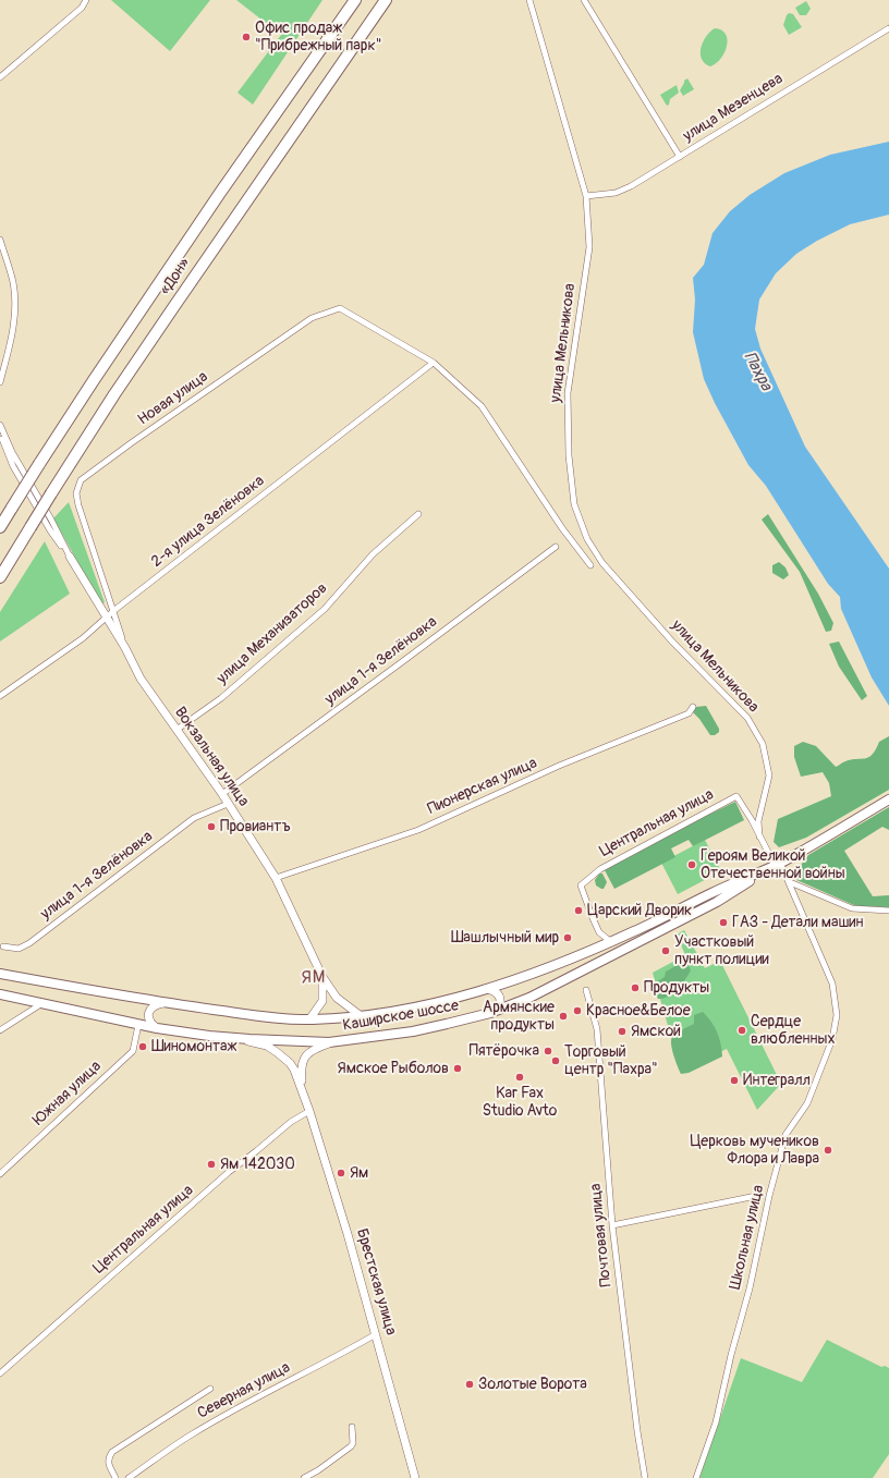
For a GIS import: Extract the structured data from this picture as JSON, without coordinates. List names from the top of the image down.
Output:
{
  "streets": {
    "highway": ["«Дон»"],
    "main road": ["Вокзальная улица", "Каширское шоссе", "Брестская улица"],
    "street": [
      "улица Мезенцева",
      "улица Мельникова",
      "Новая улица",
      "2-я улица Зелёновка",
      "улица Механизаторов",
      "улица 1-я Зелёновка",
      "Пионерская улица",
      "Центральная улица",
      "Южная улица",
      "Почтовая улица",
      "Школьная улица",
      "Северная улица"
    ]
  },
  "crossings": [
    ["улица Мезенцева", "улица Мельникова"],
    ["улица Мельникова", "Центральная улица"],
    ["Новая улица", "2-я улица Зелёновка"],
    ["Новая улица", "Вокзальная улица"],
    ["2-я улица Зелёновка", "Вокзальная улица"],
    ["улица Механизаторов", "Вокзальная улица"],
    ["улица 1-я Зелёновка", "Вокзальная улица"],
    ["Вокзальная улица", "Пионерская улица"],
    ["Вокзальная улица", "Каширское шоссе"],
    ["Центральная улица", "Каширское шоссе"],
    ["Центральная улица", "Школьная улица"],
    ["Центральная улица", "Брестская улица"],
    ["Каширское шоссе", "Южная улица"],
    ["Каширское шоссе", "Школьная улица"],
    ["Каширское шоссе", "Брестская улица"],
    ["Брестская улица", "Северная улица"]
  ],
  "districts": ["ЯМ"],
  "water": ["Пахра"],
  "places": [
    "Офис продаж \"Прибрежный парк\"",
    "Провиантъ",
    "Героям Великой Отечественной войны",
    "Царский Дворик",
    "ГАЗ - Детали машин",
    "Шашлычный мир",
    "Участковый пункт полиции",
    "Продукты",
    "Красное&Белое",
    "Армянские продукты",
    "Сердце влюбленных",
    "Ямской",
    "Шиномонтаж",
    "Пятёрочка",
    "Торговый центр \"Пахра\"",
    "Ямское Рыболов",
    "Kar Fax Studio Avto",
    "Интегралл",
    "Церковь мучеников Флора и Лавра",
    "Ям 142030",
    "Ям",
    "Золотые Ворота"
  ]
}
